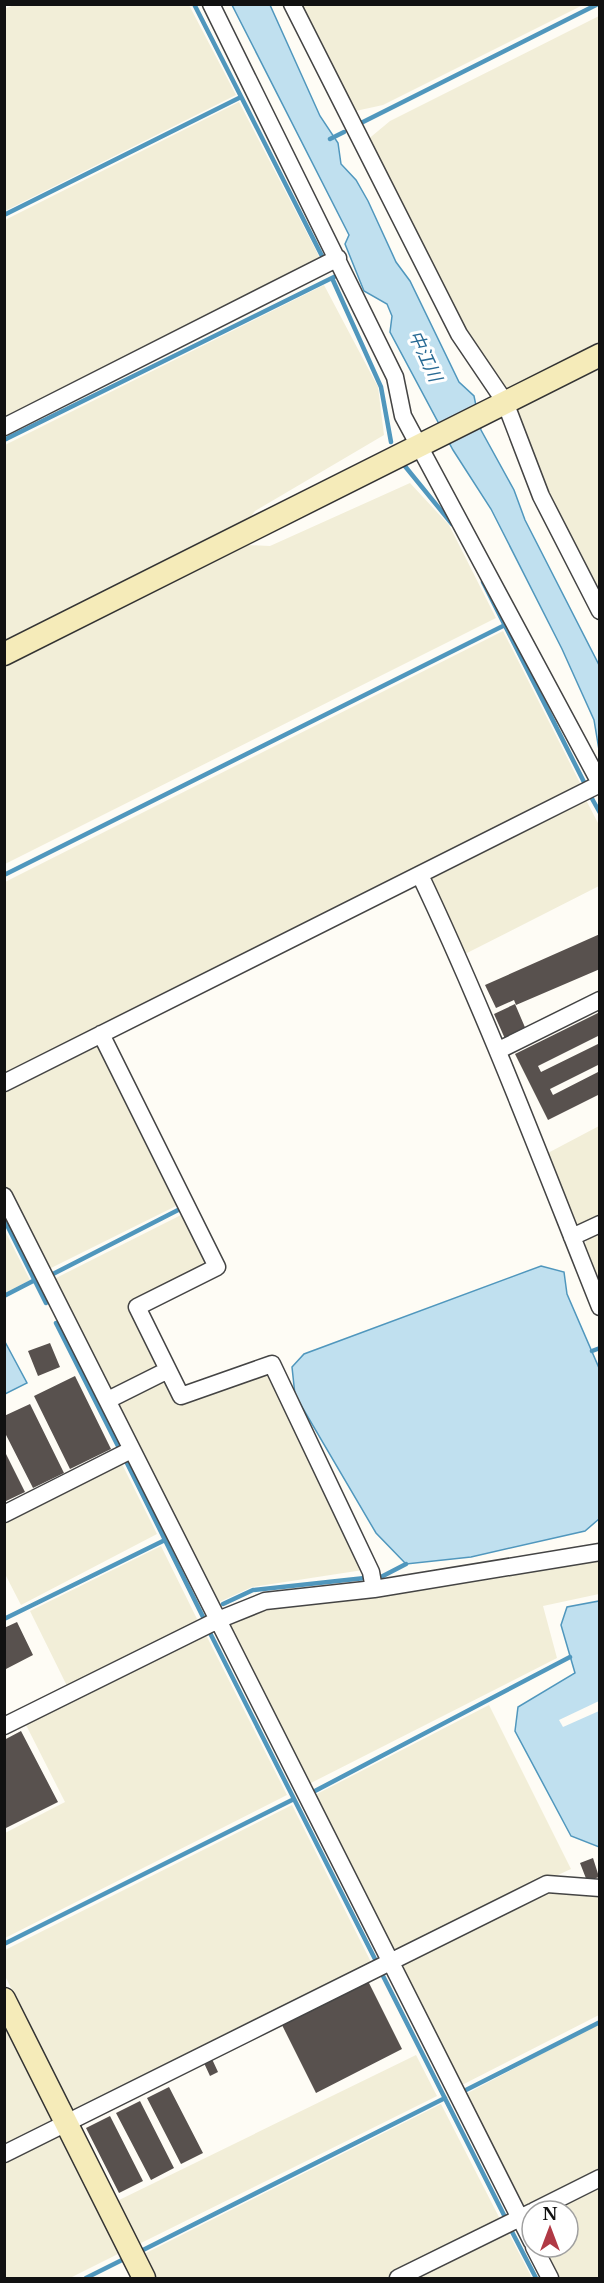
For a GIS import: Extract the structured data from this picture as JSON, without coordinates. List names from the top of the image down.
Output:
{
  "water": ["中江川"],
  "north": "top"
}
